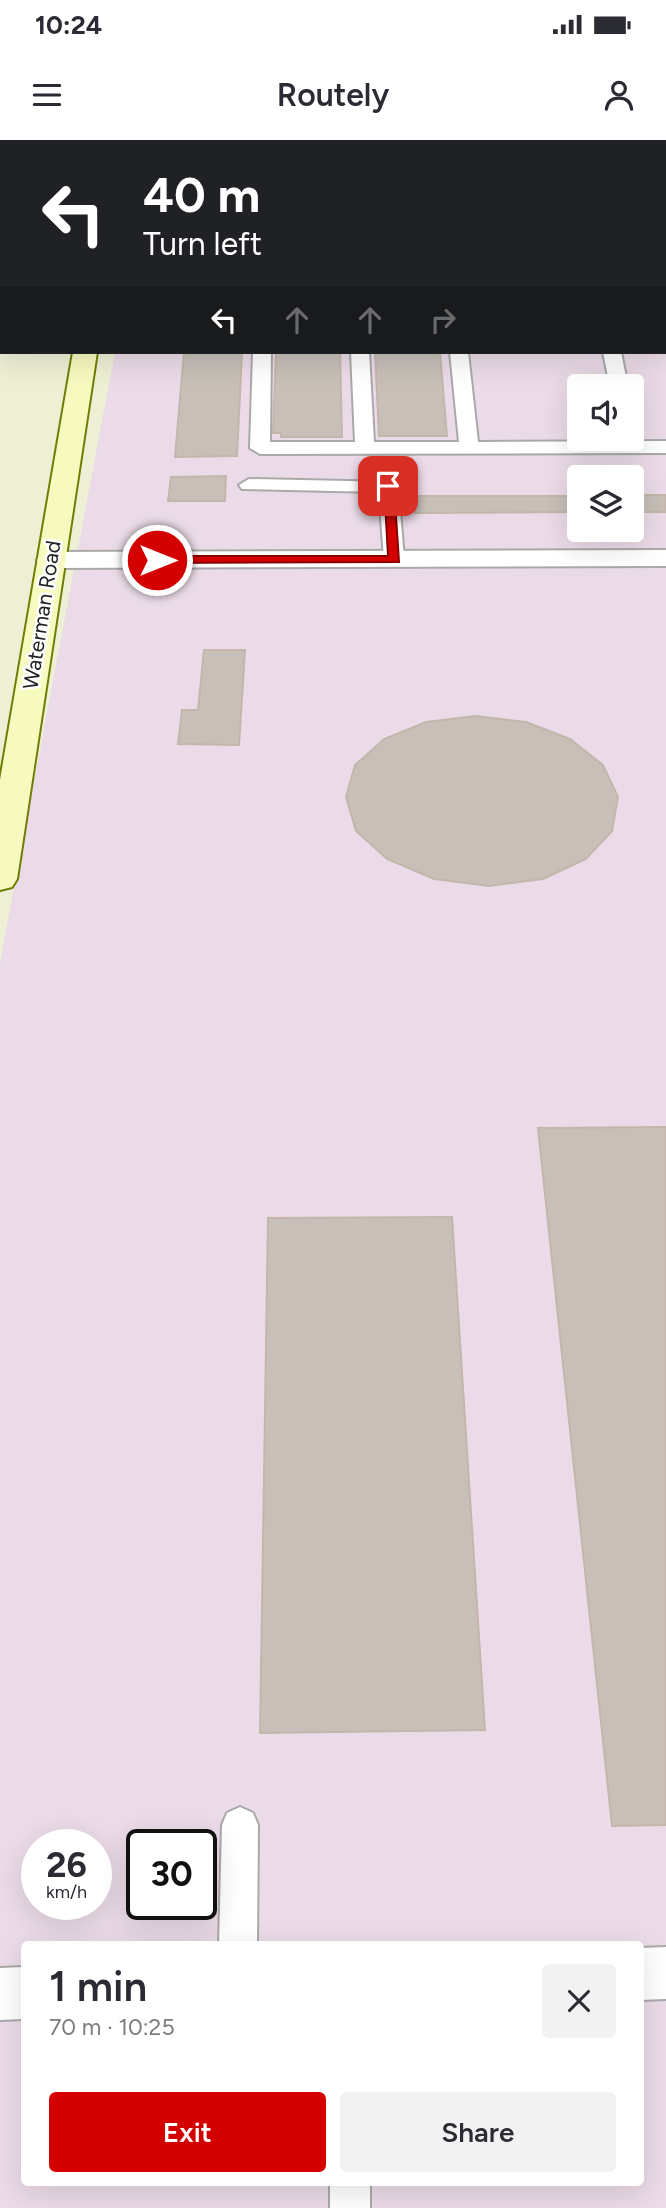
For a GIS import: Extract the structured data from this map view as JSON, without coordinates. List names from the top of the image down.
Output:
{
  "streets": {
    "main road": ["Waterman Road"]
  },
  "page": {
    "status": "10:24",
    "header": "Routely",
    "turn": ["40 m", "Turn left"],
    "speed": "26 km/h",
    "limit": "30",
    "heading": ["1 min", "70 m · 10:25"],
    "buttons": ["Exit", "Share"]
  }
}
